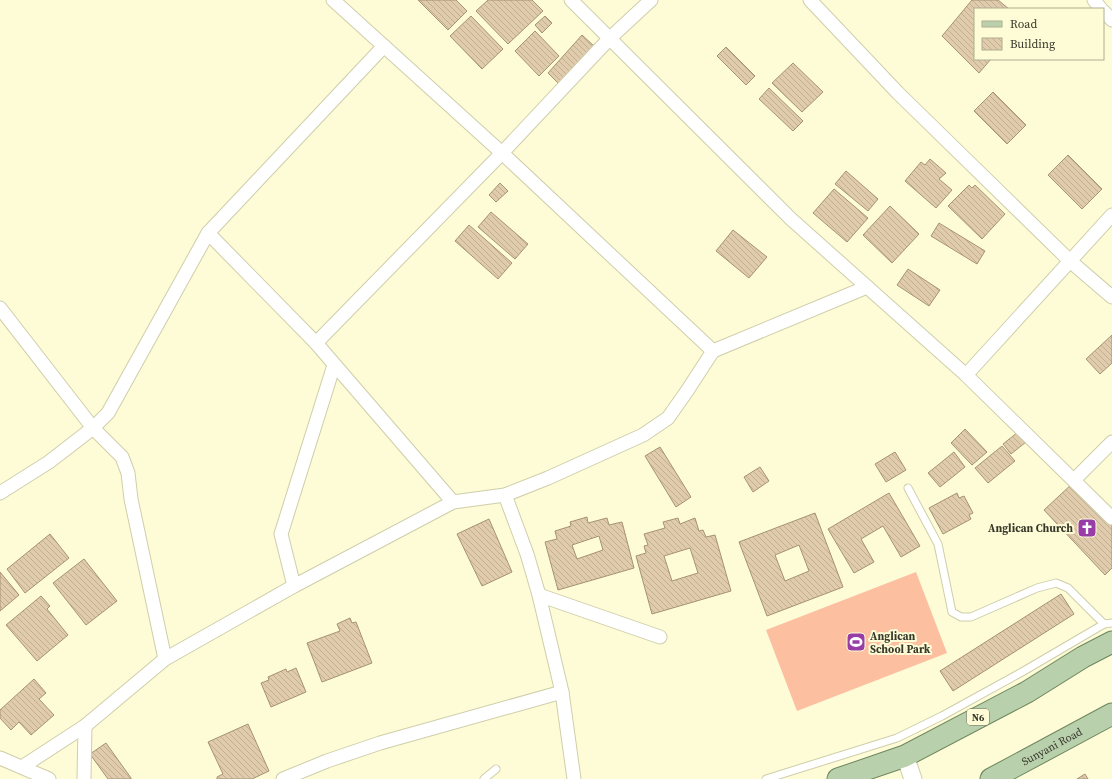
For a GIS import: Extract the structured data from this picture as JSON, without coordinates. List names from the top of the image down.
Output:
{
  "streets": {
    "main road": ["N6", "Sunyani Road"]
  },
  "places": {
    "church": ["Anglican Church"],
    "sports": ["Anglican School Park"]
  },
  "legend": ["Road", "Building"]
}
